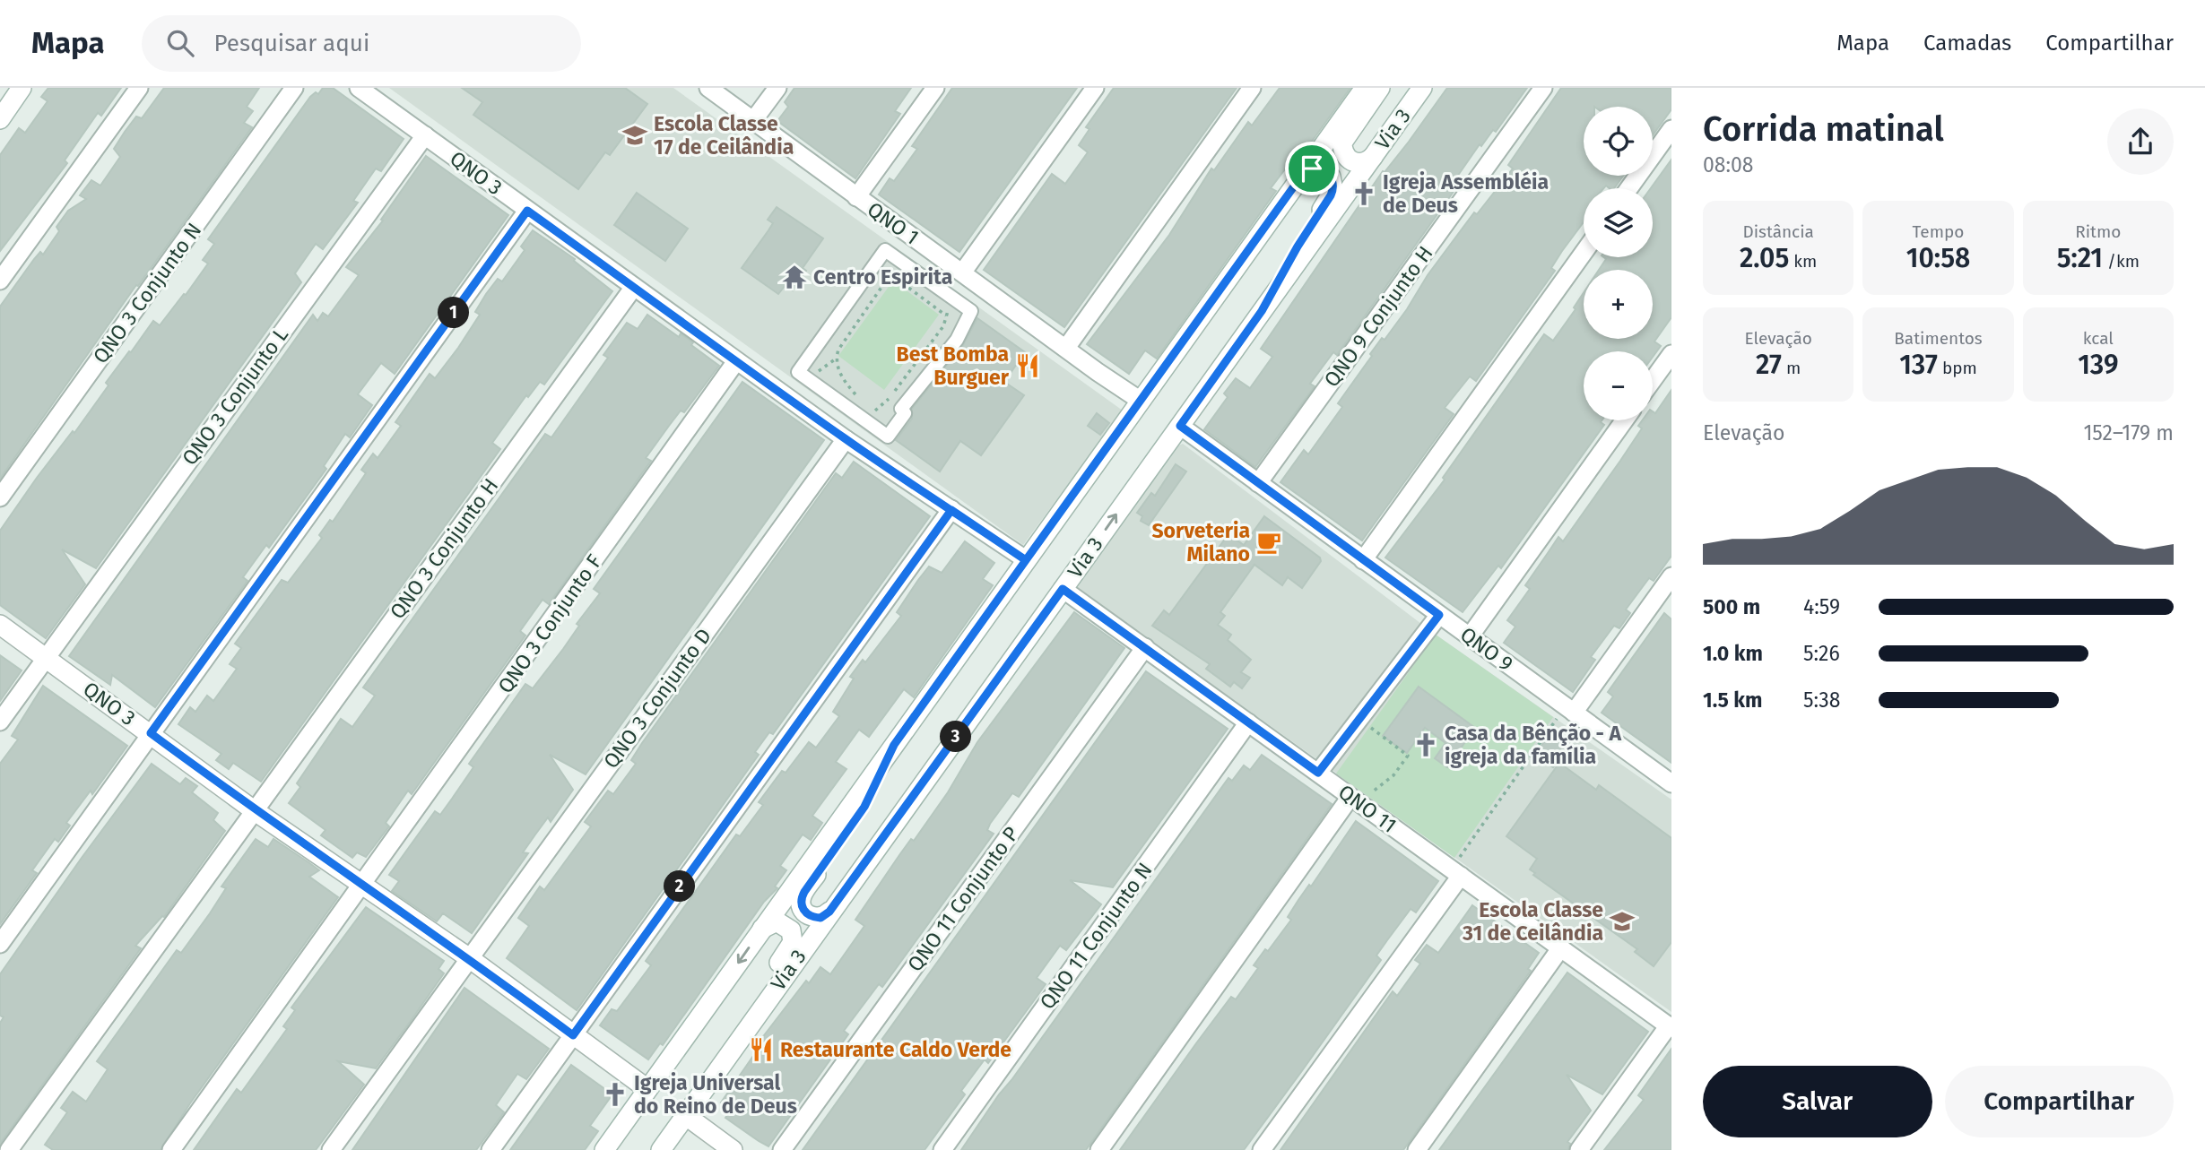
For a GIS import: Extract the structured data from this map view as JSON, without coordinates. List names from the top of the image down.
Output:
{
  "streets": {
    "main road": ["Via 3", "QNO 3"],
    "street": [
      "QNO 1",
      "QNO 3 Conjunto N",
      "QNO 9 Conjunto H",
      "QNO 3 Conjunto L",
      "QNO 3 Conjunto H",
      "QNO 3 Conjunto F",
      "QNO 9",
      "QNO 3 Conjunto D",
      "QNO 11",
      "QNO 11 Conjunto P",
      "QNO 11 Conjunto N"
    ]
  },
  "crossings": [
    ["Via 3", "QNO 9"],
    ["Via 3", "QNO 11"],
    ["QNO 3", "QNO 3 Conjunto L"],
    ["QNO 3", "QNO 3 Conjunto H"],
    ["QNO 3", "QNO 3 Conjunto F"],
    ["QNO 3", "QNO 3 Conjunto D"],
    ["QNO 9 Conjunto H", "QNO 9"],
    ["QNO 11", "QNO 11 Conjunto P"],
    ["QNO 11", "QNO 11 Conjunto N"]
  ],
  "places": {
    "school or university": ["Escola Classe 17 de Ceilândia", "Escola Classe 31 de Ceilândia"],
    "church": ["Igreja Assembléia de Deus", "Casa da Bênção - A igreja da família", "Igreja Universal do Reino de Deus"],
    "temple": ["Centro Espirita"],
    "restaurant": ["Best Bomba Burguer", "Restaurante Caldo Verde"],
    "cafe": ["Sorveteria Milano"]
  },
  "page": {
    "header": "Mapa",
    "search": "Pesquisar aqui",
    "nav": ["Mapa", "Camadas", "Compartilhar"],
    "heading": ["Corrida matinal", "08:08"],
    "map_buttons": ["+", "−"],
    "stats": [
      ["Distância", "2.05 km"],
      ["Tempo", "10:58"],
      ["Ritmo", "5:21 /km"],
      ["Elevação", "27 m"],
      ["Batimentos", "137 bpm"],
      ["kcal", "139"]
    ],
    "pins": ["1", "3", "2"],
    "chart": ["Elevação", "152–179 m"],
    "list": [
      {
        "name": "500 m",
        "note": "4:59"
      },
      {
        "name": "1.0 km",
        "note": "5:26"
      },
      {
        "name": "1.5 km",
        "note": "5:38"
      }
    ],
    "buttons": ["Salvar", "Compartilhar"]
  }
}
